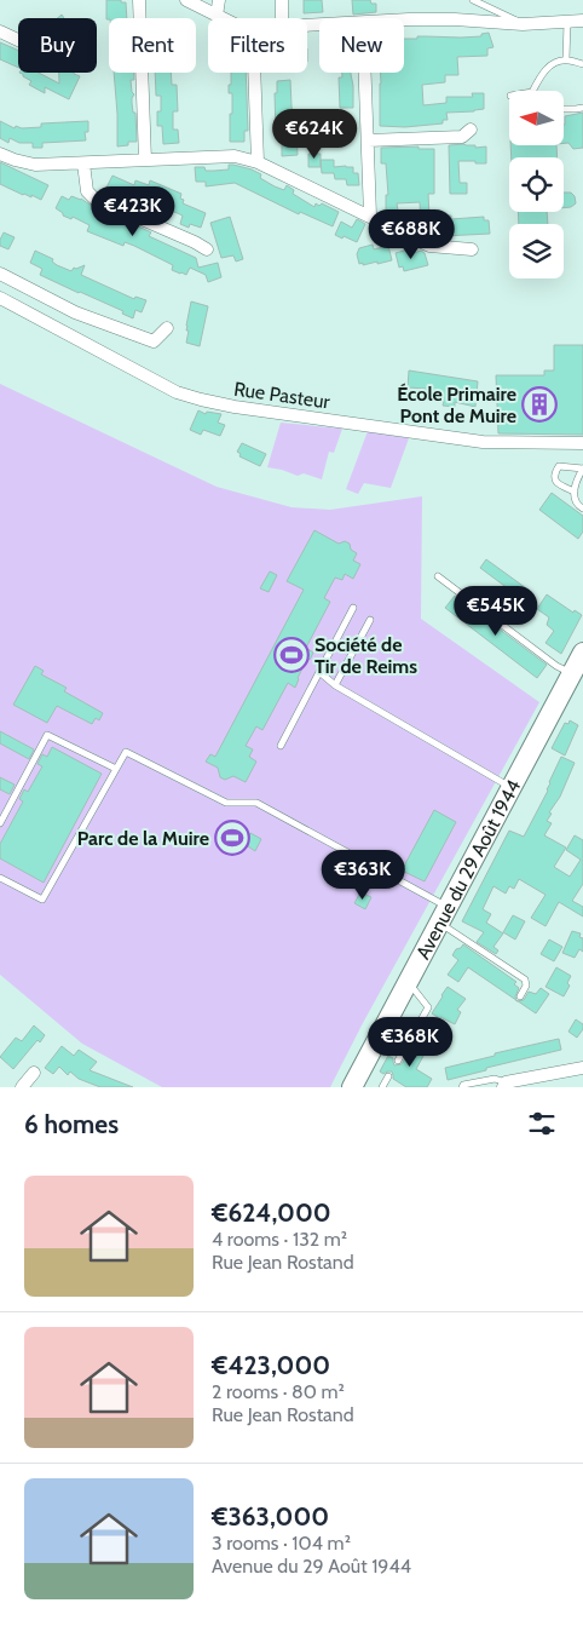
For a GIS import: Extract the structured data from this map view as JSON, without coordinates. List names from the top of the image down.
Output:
{
  "streets": {
    "main road": ["Avenue du 29 Août 1944"],
    "street": ["Rue Pasteur"]
  },
  "places": {
    "building": ["École Primaire Pont de Muire"],
    "sports": ["Société de Tir de Reims", "Parc de la Muire"]
  },
  "north": "left",
  "page": {
    "chip": [
      "Buy",
      "Rent",
      "Filters",
      "New"
    ],
    "price": [
      "€624K",
      "€423K",
      "€688K",
      "€545K",
      "€363K",
      "€368K"
    ],
    "heading": "6 homes",
    "list": [
      {
        "name": "€624,000",
        "note": "4 rooms · 132 m² · Rue Jean Rostand"
      },
      {
        "name": "€423,000",
        "note": "2 rooms · 80 m² · Rue Jean Rostand"
      },
      {
        "name": "€363,000",
        "note": "3 rooms · 104 m² · Avenue du 29 Août 1944"
      }
    ]
  }
}
